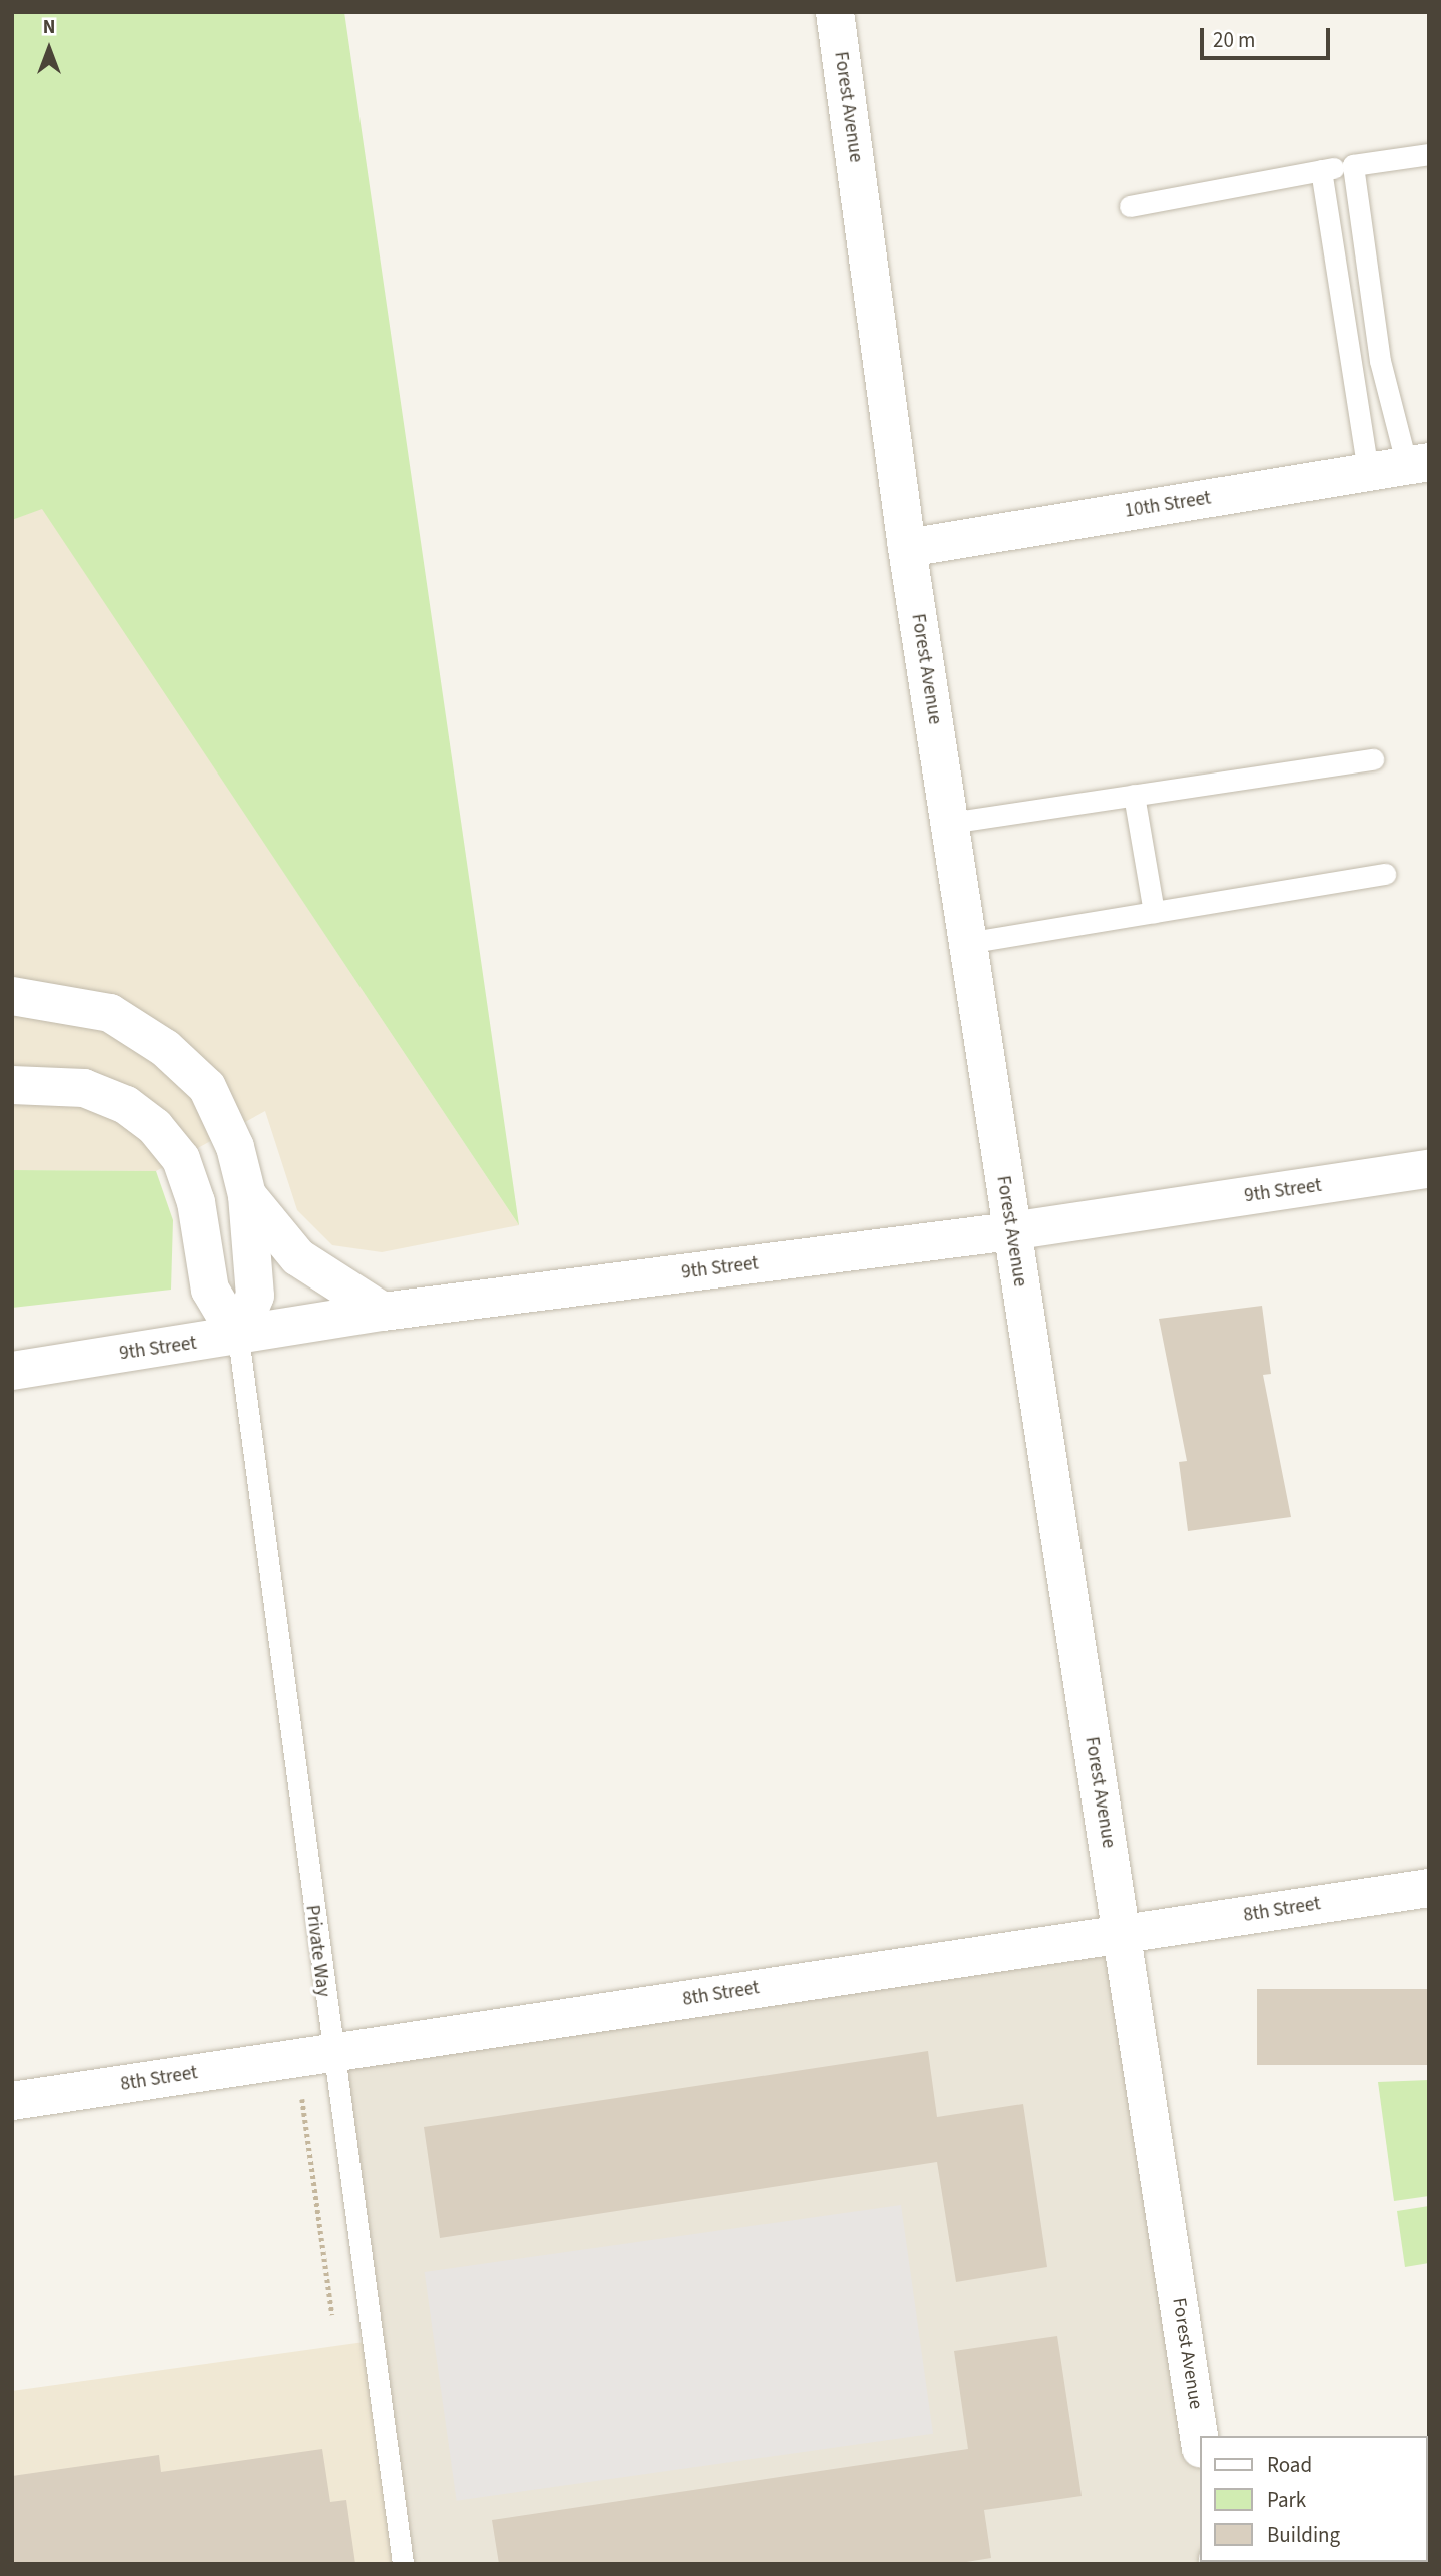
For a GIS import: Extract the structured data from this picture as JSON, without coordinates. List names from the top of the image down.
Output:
{
  "streets": {
    "street": [
      "Forest Avenue",
      "10th Street",
      "9th Street",
      "8th Street"
    ],
    "lane": ["Private Way"]
  },
  "crossings": [
    ["Forest Avenue", "10th Street"],
    ["Forest Avenue", "9th Street"],
    ["Forest Avenue", "8th Street"],
    ["9th Street", "Private Way"],
    ["8th Street", "Private Way"]
  ],
  "legend": ["Road", "Park", "Building"],
  "scale_bar": "20 m",
  "north": "top"
}
